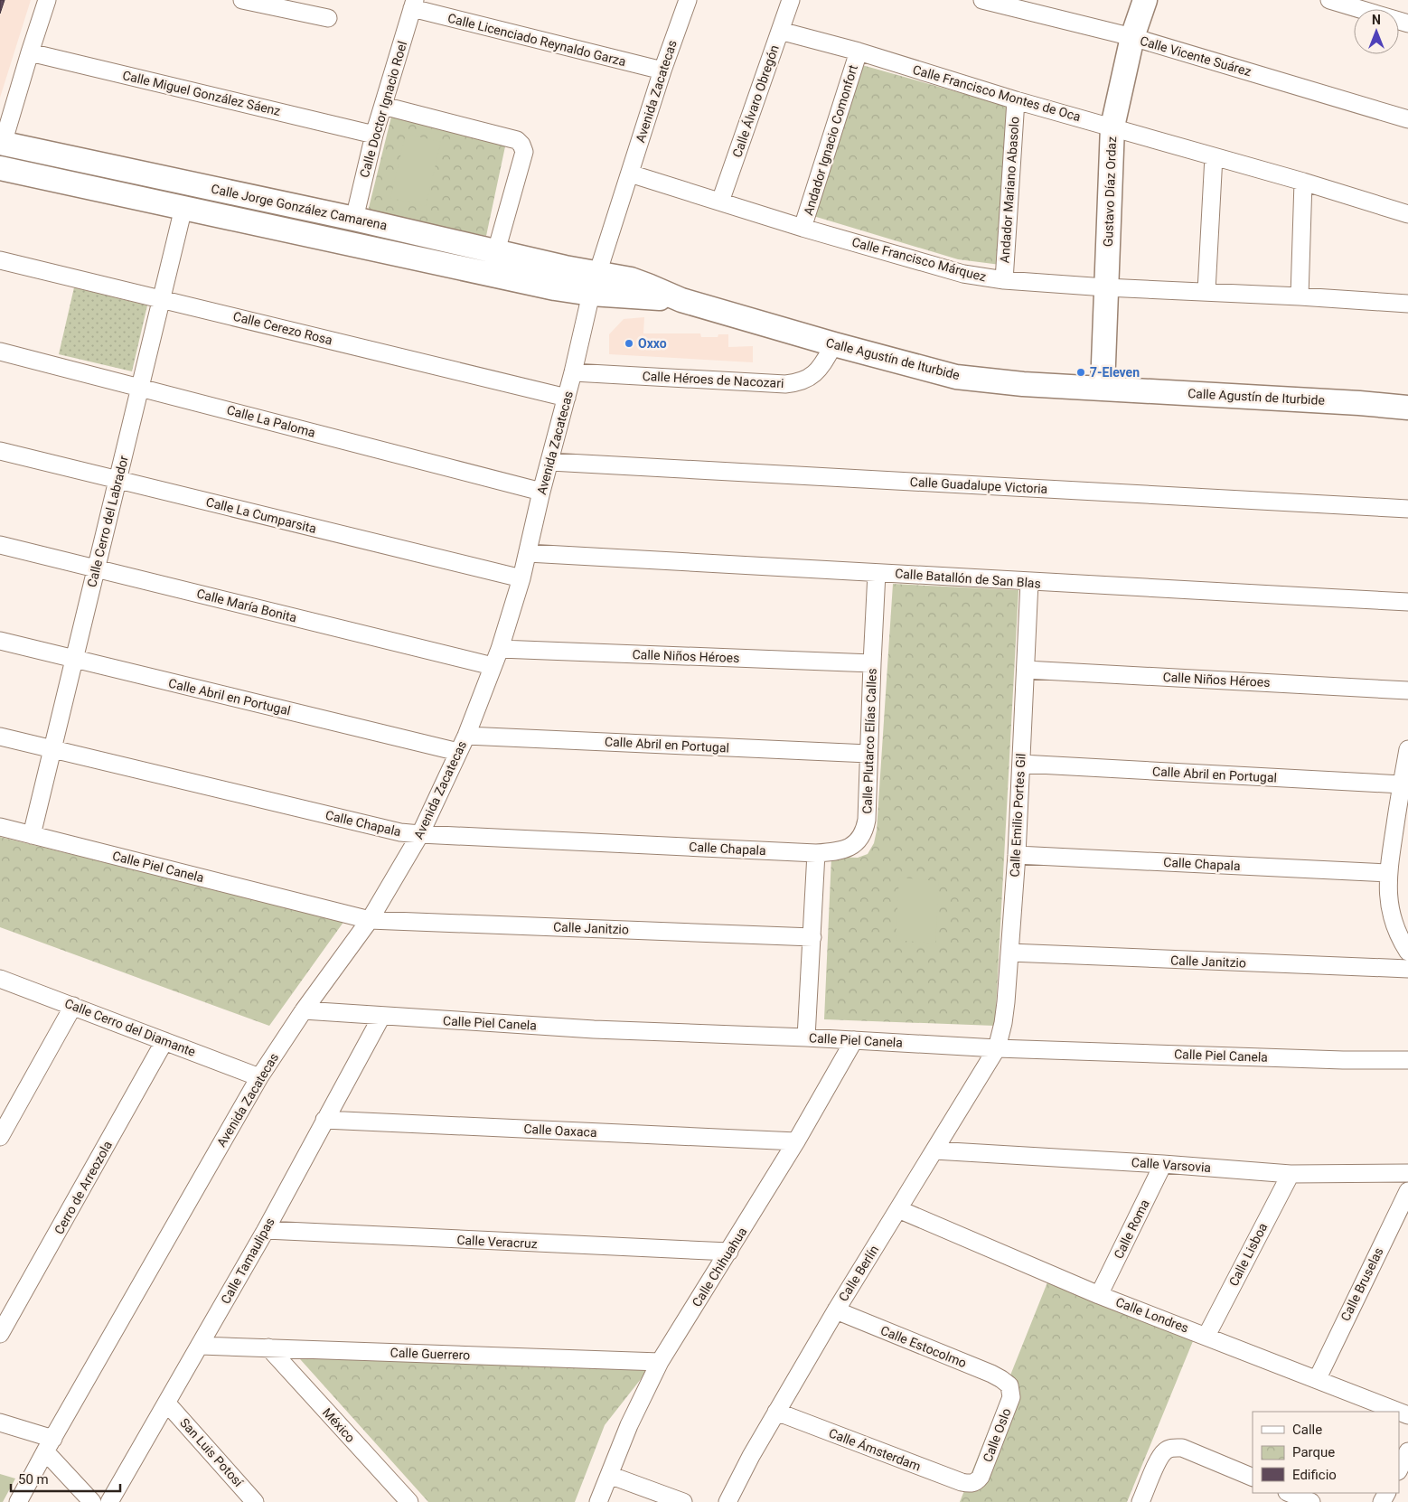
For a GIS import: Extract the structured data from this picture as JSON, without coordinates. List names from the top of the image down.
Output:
{
  "streets": {
    "street": [
      "Calle Licenciado Reynaldo Garza",
      "Calle Vicente Suárez",
      "Avenida Zacatecas",
      "Calle Miguel González Sáenz",
      "Calle Francisco Montes de Oca",
      "Calle Álvaro Obregón",
      "Calle Doctor Ignacio Roel",
      "Andador Ignacio Comonfort",
      "Andador Mariano Abasolo",
      "Gustavo Díaz Ordaz",
      "Calle Jorge González Camarena",
      "Calle Francisco Márquez",
      "Calle Cerezo Rosa",
      "Calle Agustín de Iturbide",
      "Calle Héroes de Nacozari",
      "Calle La Paloma",
      "Calle Guadalupe Victoria",
      "Calle La Cumparsita",
      "Calle Cerro del Labrador",
      "Calle Batallón de San Blas",
      "Calle María Bonita",
      "Calle Niños Héroes",
      "Calle Abril en Portugal",
      "Calle Plutarco Elías Calles",
      "Calle Emilio Portes Gil",
      "Calle Chapala",
      "Calle Piel Canela",
      "Calle Janitzio",
      "Calle Cerro del Diamante",
      "Calle Oaxaca",
      "Calle Varsovia",
      "Cerro de Arreozola",
      "Calle Roma",
      "Calle Veracruz",
      "Calle Lisboa",
      "Calle Tamaulipas",
      "Calle Chihuahua",
      "Calle Berlín",
      "Calle Bruselas",
      "Calle Londres",
      "Calle Estocolmo",
      "Calle Guerrero",
      "México",
      "Calle Oslo",
      "Calle Ámsterdam",
      "San Luis Potosí"
    ]
  },
  "crossings": [
    ["Calle Licenciado Reynaldo Garza", "Avenida Zacatecas"],
    ["Calle Licenciado Reynaldo Garza", "Calle Doctor Ignacio Roel"],
    ["Calle Vicente Suárez", "Gustavo Díaz Ordaz"],
    ["Avenida Zacatecas", "Calle Jorge González Camarena"],
    ["Avenida Zacatecas", "Calle Francisco Márquez"],
    ["Avenida Zacatecas", "Calle Cerezo Rosa"],
    ["Avenida Zacatecas", "Calle Agustín de Iturbide"],
    ["Avenida Zacatecas", "Calle Héroes de Nacozari"],
    ["Avenida Zacatecas", "Calle La Paloma"],
    ["Avenida Zacatecas", "Calle Guadalupe Victoria"],
    ["Avenida Zacatecas", "Calle La Cumparsita"],
    ["Avenida Zacatecas", "Calle Batallón de San Blas"],
    ["Avenida Zacatecas", "Calle María Bonita"],
    ["Avenida Zacatecas", "Calle Niños Héroes"],
    ["Avenida Zacatecas", "Calle Abril en Portugal"],
    ["Avenida Zacatecas", "Calle Chapala"],
    ["Avenida Zacatecas", "Calle Piel Canela"],
    ["Avenida Zacatecas", "Calle Janitzio"],
    ["Avenida Zacatecas", "Calle Cerro del Diamante"],
    ["Calle Miguel González Sáenz", "Calle Doctor Ignacio Roel"],
    ["Calle Francisco Montes de Oca", "Calle Álvaro Obregón"],
    ["Calle Francisco Montes de Oca", "Andador Ignacio Comonfort"],
    ["Calle Francisco Montes de Oca", "Andador Mariano Abasolo"],
    ["Calle Francisco Montes de Oca", "Gustavo Díaz Ordaz"],
    ["Calle Álvaro Obregón", "Calle Francisco Márquez"],
    ["Calle Doctor Ignacio Roel", "Calle Jorge González Camarena"],
    ["Andador Ignacio Comonfort", "Calle Francisco Márquez"],
    ["Andador Mariano Abasolo", "Calle Francisco Márquez"],
    ["Gustavo Díaz Ordaz", "Calle Francisco Márquez"],
    ["Gustavo Díaz Ordaz", "Calle Agustín de Iturbide"],
    ["Calle Jorge González Camarena", "Calle Agustín de Iturbide"],
    ["Calle Jorge González Camarena", "Calle Cerro del Labrador"],
    ["Calle Cerezo Rosa", "Calle Cerro del Labrador"],
    ["Calle Agustín de Iturbide", "Calle Héroes de Nacozari"],
    ["Calle La Paloma", "Calle Cerro del Labrador"],
    ["Calle La Cumparsita", "Calle Cerro del Labrador"],
    ["Calle Cerro del Labrador", "Calle María Bonita"],
    ["Calle Cerro del Labrador", "Calle Abril en Portugal"],
    ["Calle Cerro del Labrador", "Calle Chapala"],
    ["Calle Cerro del Labrador", "Calle Piel Canela"],
    ["Calle Batallón de San Blas", "Calle Plutarco Elías Calles"],
    ["Calle Batallón de San Blas", "Calle Emilio Portes Gil"],
    ["Calle Niños Héroes", "Calle Plutarco Elías Calles"],
    ["Calle Niños Héroes", "Calle Emilio Portes Gil"],
    ["Calle Abril en Portugal", "Calle Plutarco Elías Calles"],
    ["Calle Abril en Portugal", "Calle Emilio Portes Gil"],
    ["Calle Plutarco Elías Calles", "Calle Chapala"],
    ["Calle Emilio Portes Gil", "Calle Chapala"],
    ["Calle Emilio Portes Gil", "Calle Piel Canela"],
    ["Calle Emilio Portes Gil", "Calle Janitzio"],
    ["Calle Emilio Portes Gil", "Calle Berlín"],
    ["Calle Piel Canela", "Calle Janitzio"],
    ["Calle Piel Canela", "Calle Tamaulipas"],
    ["Calle Piel Canela", "Calle Chihuahua"],
    ["Calle Piel Canela", "Calle Berlín"],
    ["Calle Cerro del Diamante", "Cerro de Arreozola"],
    ["Calle Oaxaca", "Calle Tamaulipas"],
    ["Calle Oaxaca", "Calle Chihuahua"],
    ["Calle Varsovia", "Calle Roma"],
    ["Calle Varsovia", "Calle Lisboa"],
    ["Calle Varsovia", "Calle Berlín"],
    ["Calle Roma", "Calle Londres"],
    ["Calle Veracruz", "Calle Tamaulipas"],
    ["Calle Veracruz", "Calle Chihuahua"],
    ["Calle Lisboa", "Calle Londres"],
    ["Calle Tamaulipas", "Calle Guerrero"],
    ["Calle Tamaulipas", "San Luis Potosí"],
    ["Calle Chihuahua", "Calle Guerrero"],
    ["Calle Berlín", "Calle Londres"],
    ["Calle Berlín", "Calle Estocolmo"],
    ["Calle Berlín", "Calle Ámsterdam"],
    ["Calle Bruselas", "Calle Londres"],
    ["Calle Estocolmo", "Calle Oslo"],
    ["Calle Guerrero", "México"],
    ["Calle Oslo", "Calle Ámsterdam"]
  ],
  "places": ["Oxxo", "7-Eleven"],
  "legend": ["Calle", "Parque", "Edificio"],
  "scale_bar": "50 m",
  "north": "top"
}
